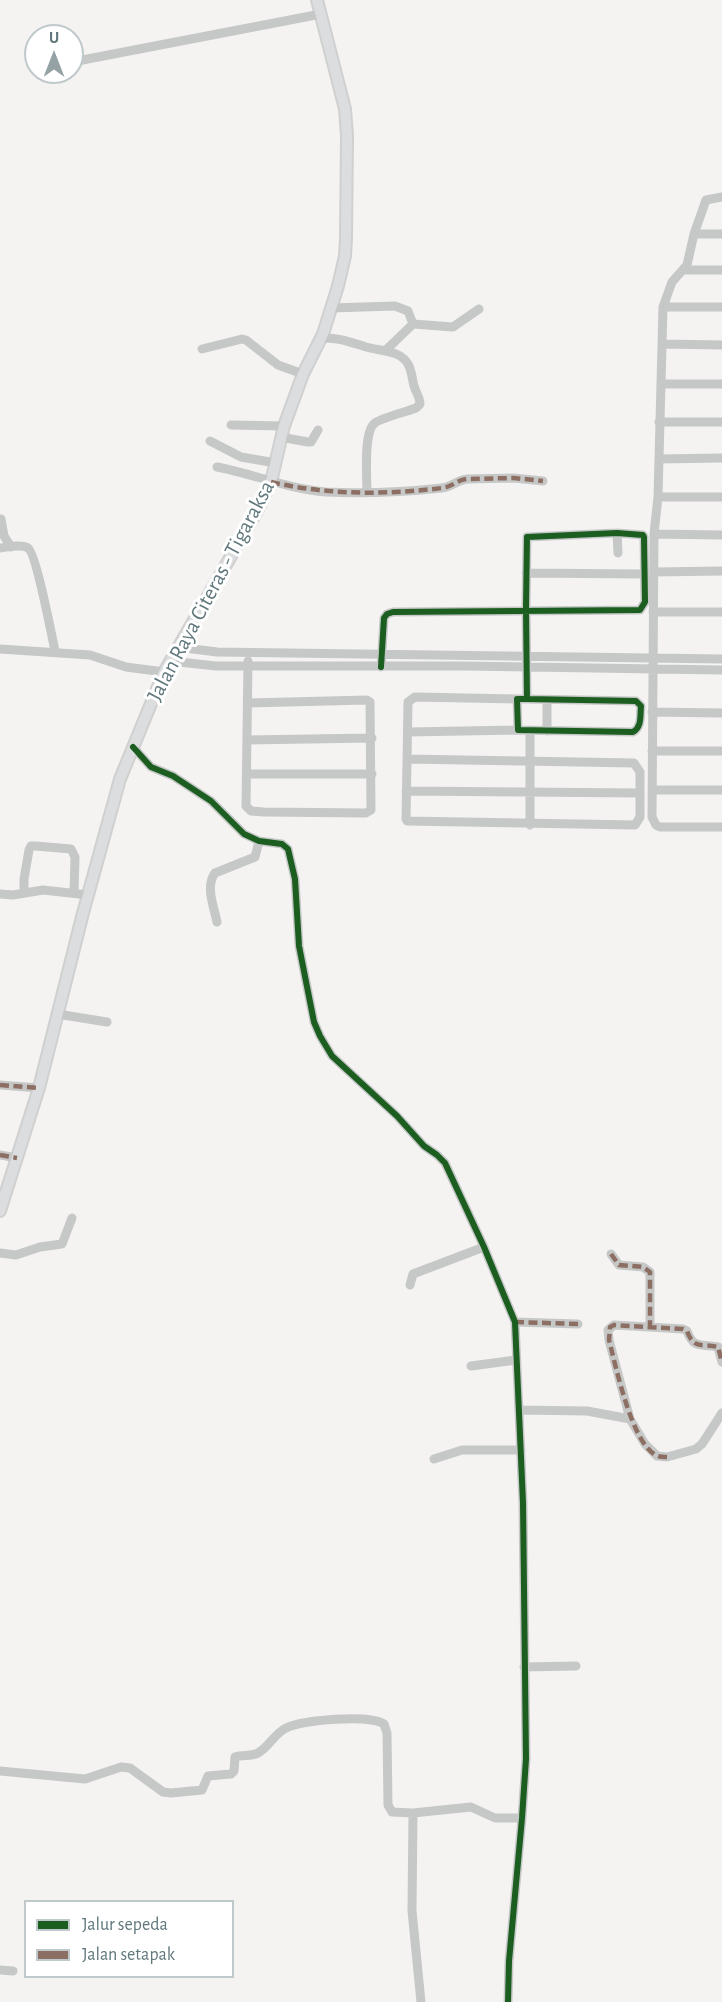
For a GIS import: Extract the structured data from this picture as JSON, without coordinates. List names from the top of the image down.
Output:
{
  "streets": {
    "main road": ["Jalan Raya Citeras - Tigaraksa"]
  },
  "legend": ["Jalur sepeda", "Jalan setapak"],
  "north": "top"
}
